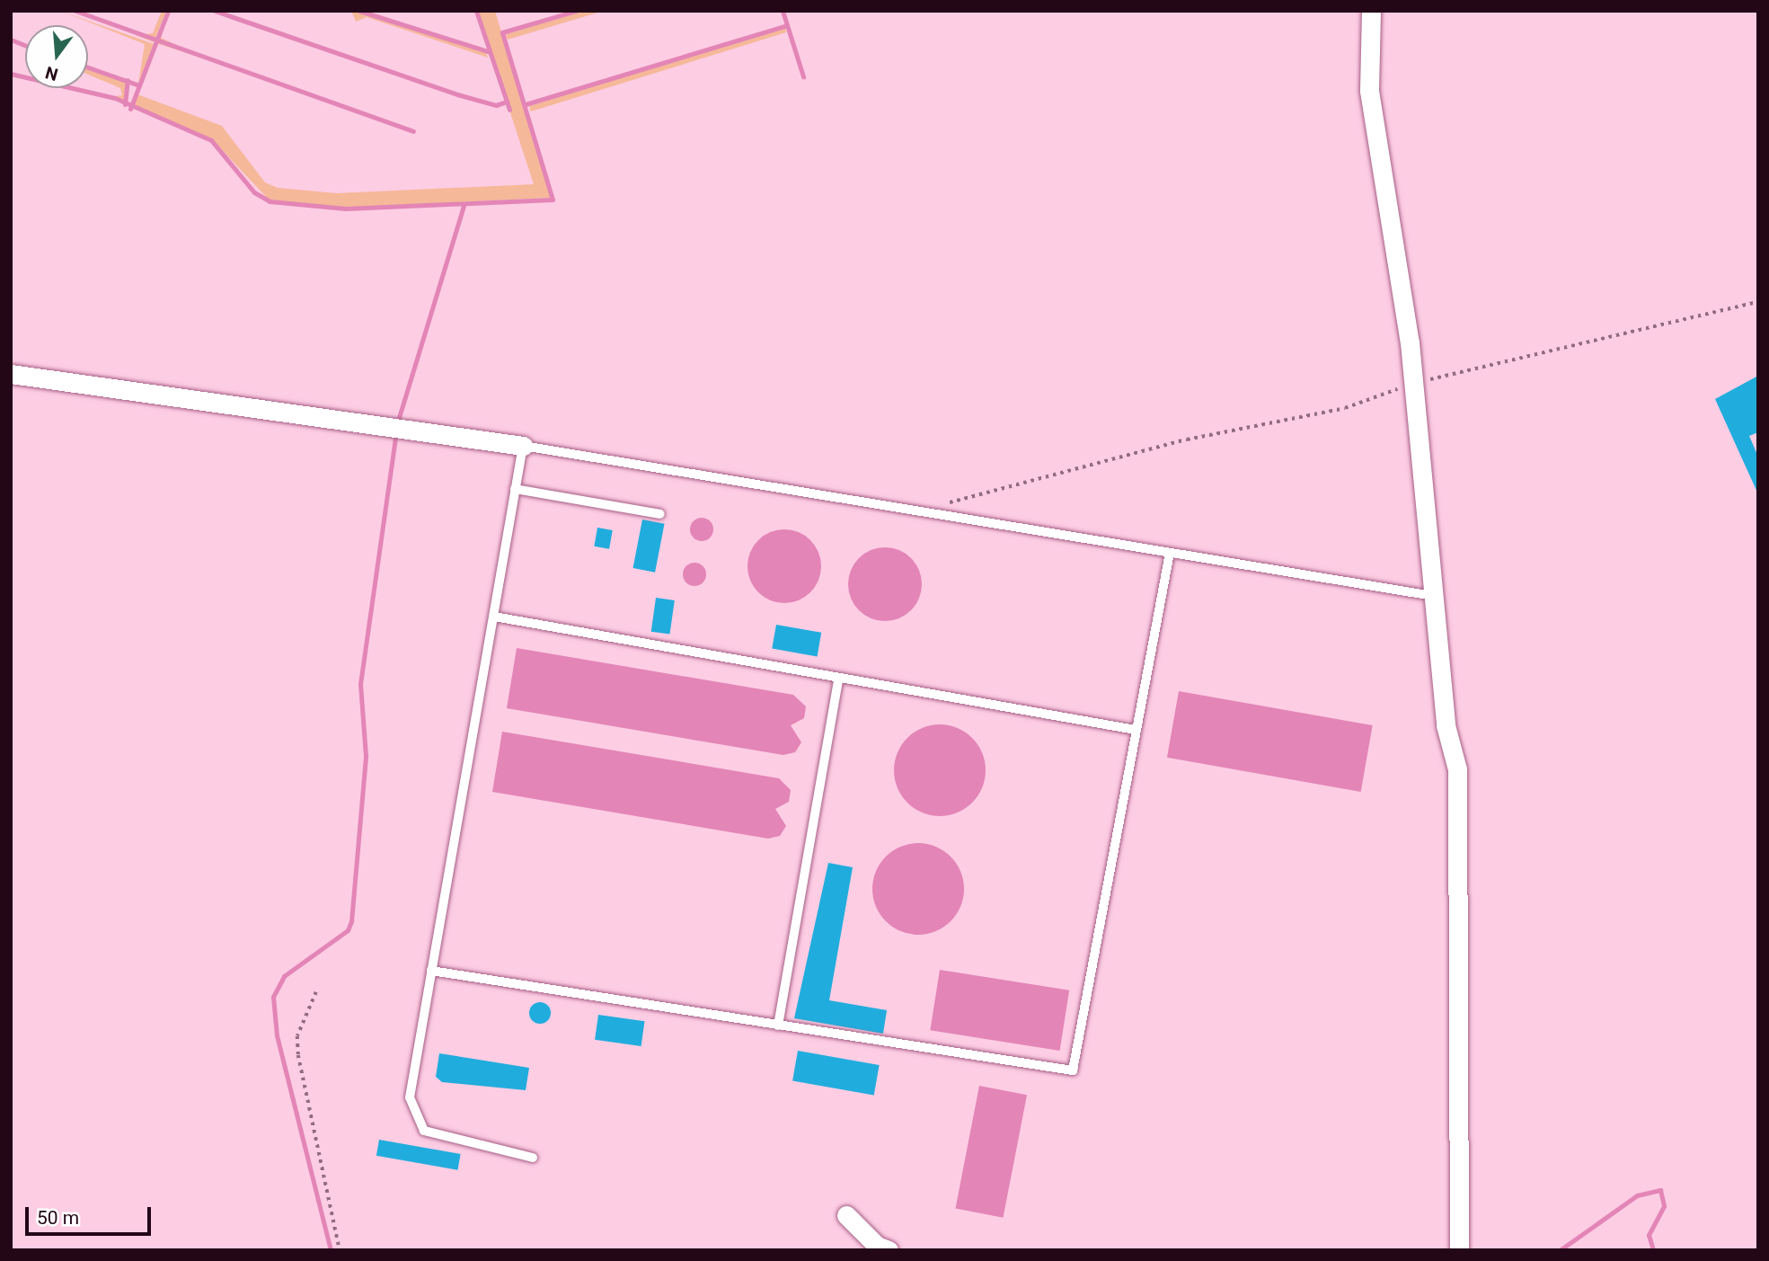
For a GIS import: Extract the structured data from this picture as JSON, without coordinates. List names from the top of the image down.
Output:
{
  "scale_bar": "50 m",
  "north": "bottom"
}
